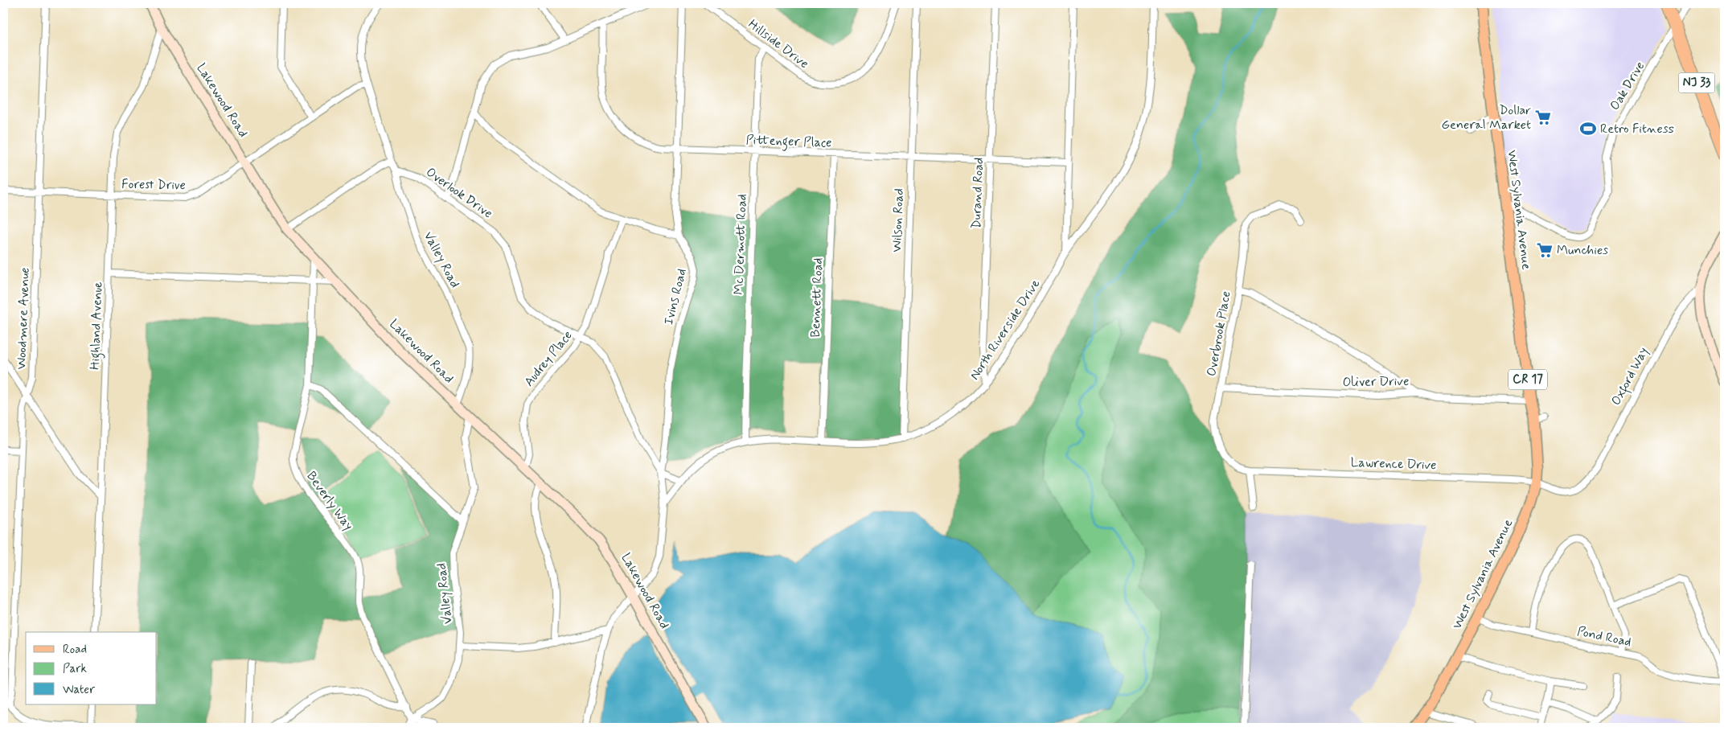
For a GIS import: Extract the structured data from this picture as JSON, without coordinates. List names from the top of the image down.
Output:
{
  "streets": {
    "highway": ["NJ 33"],
    "main road": ["West Sylvania Avenue", "CR 17"],
    "street": [
      "Hillside Drive",
      "Oak Drive",
      "Lakewood Road",
      "Pittenger Place",
      "Forest Drive",
      "Overlook Drive",
      "Durand Road",
      "Wilson Road",
      "Mc Dermott Road",
      "Valley Road",
      "Ivins Road",
      "Bennett Road",
      "Woodmere Avenue",
      "Highland Avenue",
      "North Riverside Drive",
      "Overbrook Place",
      "Audrey Place",
      "Oxford Way",
      "Oliver Drive",
      "Lawrence Drive",
      "Beverly Way",
      "Pond Road"
    ]
  },
  "crossings": [
    ["Hillside Drive", "Mc Dermott Road"],
    ["NJ 33", "Oak Drive"],
    ["Oak Drive", "West Sylvania Avenue"],
    ["Lakewood Road", "Forest Drive"],
    ["Lakewood Road", "Valley Road"],
    ["Lakewood Road", "Ivins Road"],
    ["Lakewood Road", "Highland Avenue"],
    ["Lakewood Road", "Audrey Place"],
    ["Lakewood Road", "Beverly Way"],
    ["Pittenger Place", "Durand Road"],
    ["Pittenger Place", "Wilson Road"],
    ["Pittenger Place", "Mc Dermott Road"],
    ["Pittenger Place", "Ivins Road"],
    ["Pittenger Place", "Bennett Road"],
    ["Forest Drive", "Woodmere Avenue"],
    ["Forest Drive", "Highland Avenue"],
    ["Overlook Drive", "Valley Road"],
    ["Overlook Drive", "Ivins Road"],
    ["Overlook Drive", "Audrey Place"],
    ["Durand Road", "North Riverside Drive"],
    ["West Sylvania Avenue", "Oxford Way"],
    ["West Sylvania Avenue", "Oliver Drive"],
    ["West Sylvania Avenue", "Lawrence Drive"],
    ["West Sylvania Avenue", "Pond Road"],
    ["Wilson Road", "North Riverside Drive"],
    ["Mc Dermott Road", "North Riverside Drive"],
    ["Valley Road", "Beverly Way"],
    ["Ivins Road", "North Riverside Drive"],
    ["Bennett Road", "North Riverside Drive"],
    ["Overbrook Place", "Oliver Drive"],
    ["Overbrook Place", "Lawrence Drive"],
    ["Oxford Way", "Lawrence Drive"]
  ],
  "places": {
    "supermarket": ["Dollar General Market", "Munchies"],
    "sports": ["Retro Fitness"]
  },
  "legend": ["Road", "Park", "Water"]
}
